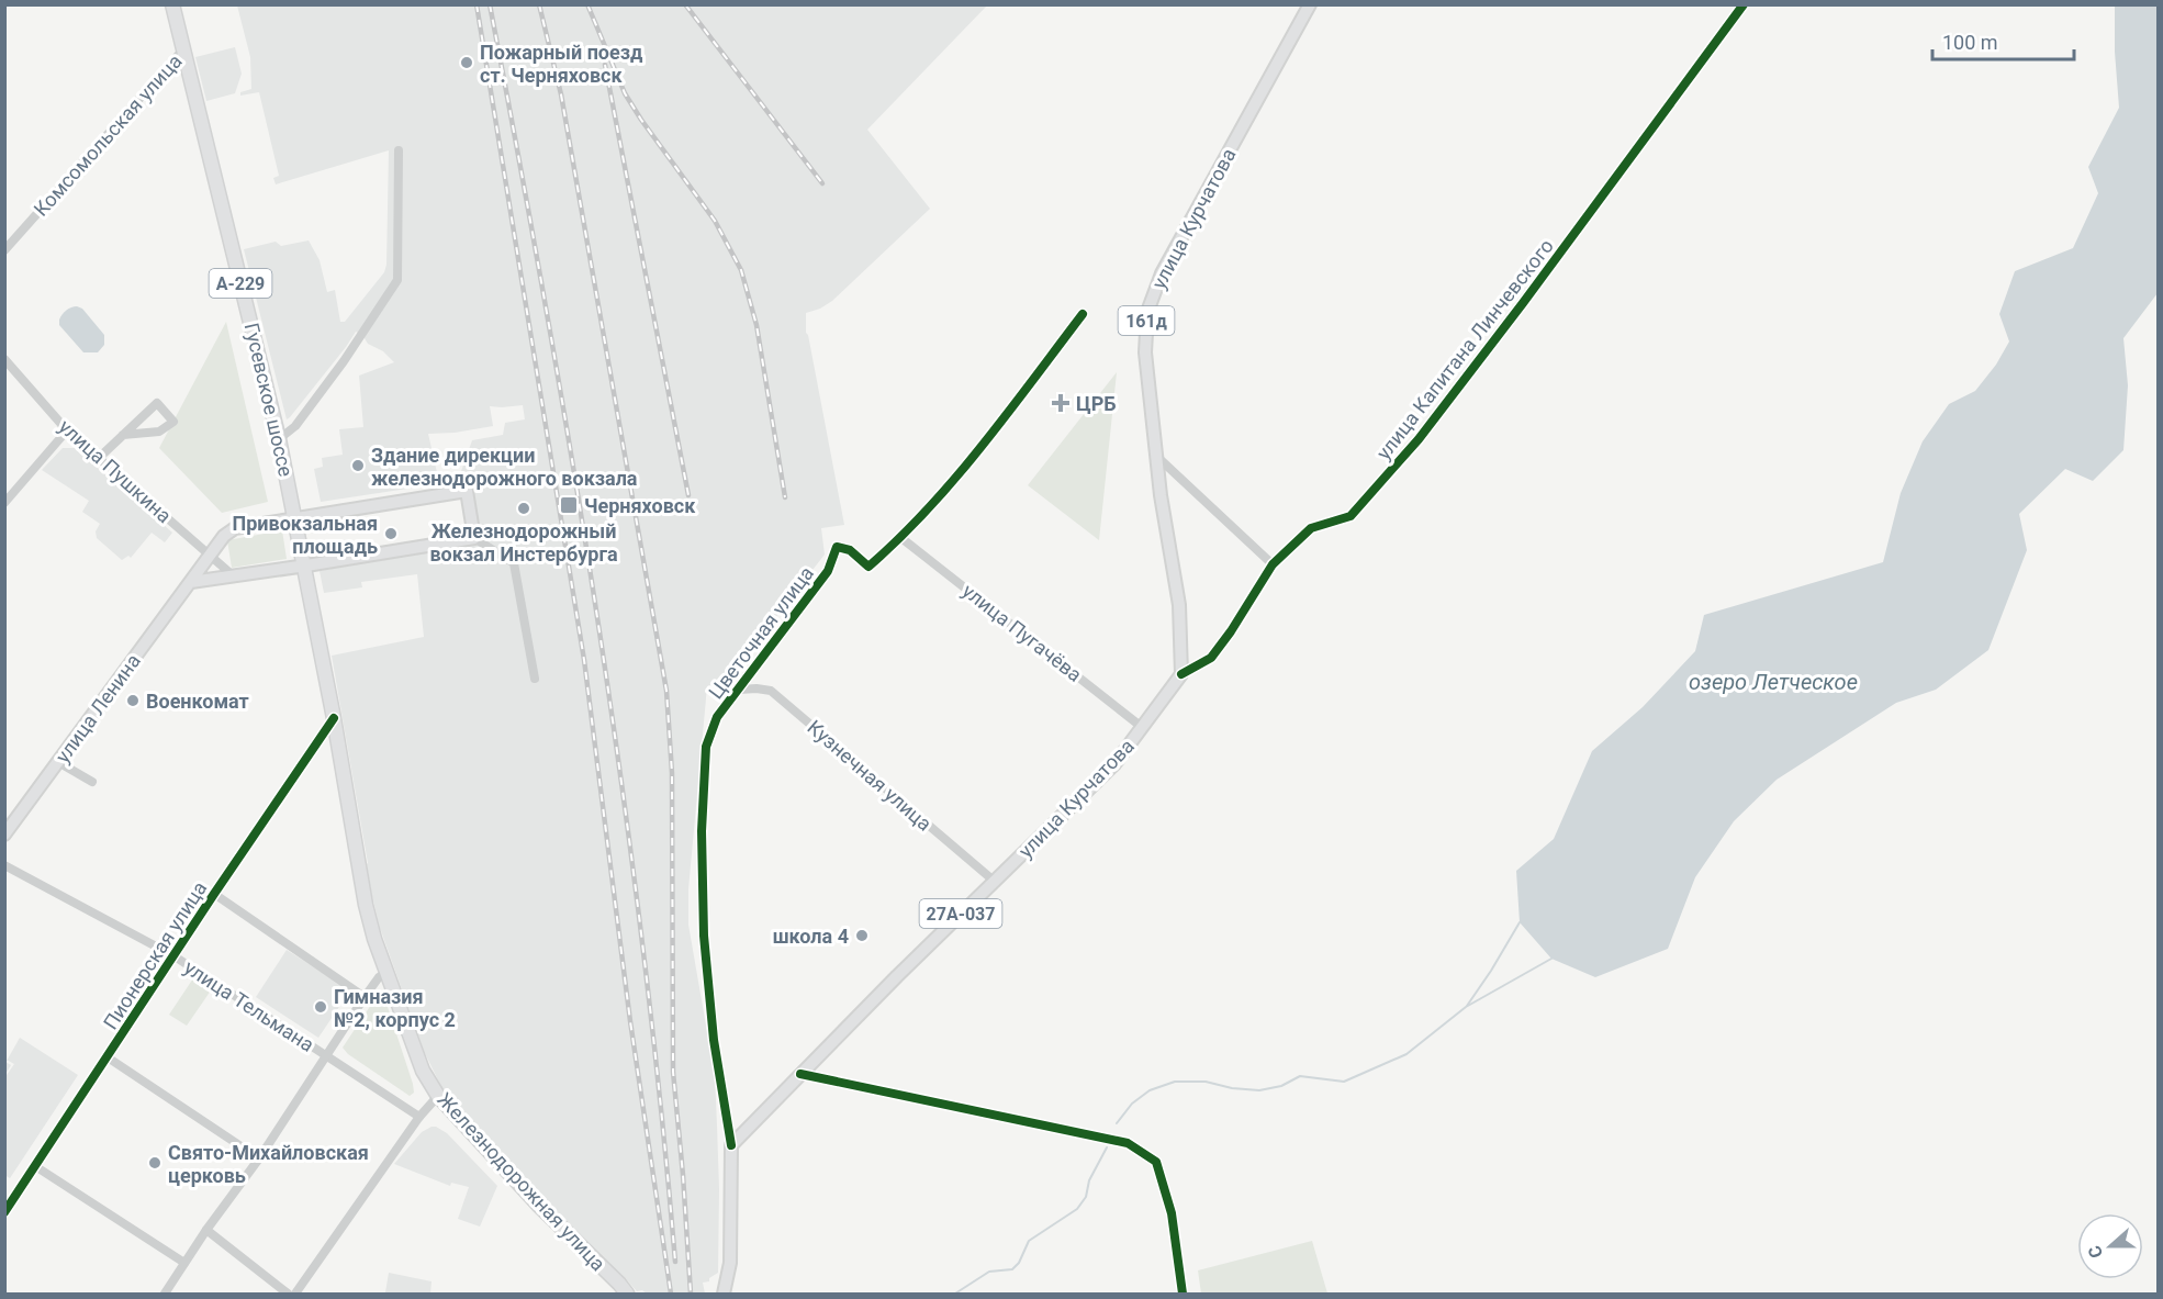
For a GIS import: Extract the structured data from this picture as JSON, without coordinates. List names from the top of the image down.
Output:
{
  "streets": {
    "highway": ["А-229", "Гусевское шоссе", "Железнодорожная улица"],
    "main road": [
      "улица Курчатова",
      "161д",
      "улица Ленина",
      "27А-037"
    ],
    "street": [
      "Комсомольская улица",
      "улица Капитана Линчевского",
      "улица Пушкина",
      "Цветочная улица",
      "улица Пугачёва",
      "Кузнечная улица",
      "Пионерская улица",
      "улица Тельмана"
    ]
  },
  "crossings": [
    ["Комсомольская улица", "Гусевское шоссе"],
    ["улица Курчатова", "улица Капитана Линчевского"],
    ["улица Курчатова", "Цветочная улица"],
    ["улица Курчатова", "улица Пугачёва"],
    ["улица Курчатова", "Кузнечная улица"],
    ["Гусевское шоссе", "улица Ленина"],
    ["Гусевское шоссе", "Железнодорожная улица"],
    ["улица Пушкина", "улица Ленина"],
    ["Цветочная улица", "улица Пугачёва"],
    ["Цветочная улица", "Кузнечная улица"],
    ["Пионерская улица", "улица Тельмана"],
    ["Пионерская улица", "Железнодорожная улица"]
  ],
  "water": ["озеро Летческое"],
  "places": {
    "other": [
      "Пожарный поезд ст. Черняховск",
      "Здание дирекции железнодорожного вокзала",
      "Железнодорожный вокзал Инстербурга",
      "Привокзальная площадь",
      "Военкомат",
      "школа 4",
      "Гимназия №2, корпус 2",
      "Свято-Михайловская церковь"
    ],
    "health": ["ЦРБ"],
    "transit": ["Черняховск"]
  },
  "scale_bar": "100 m",
  "north": "left"
}
